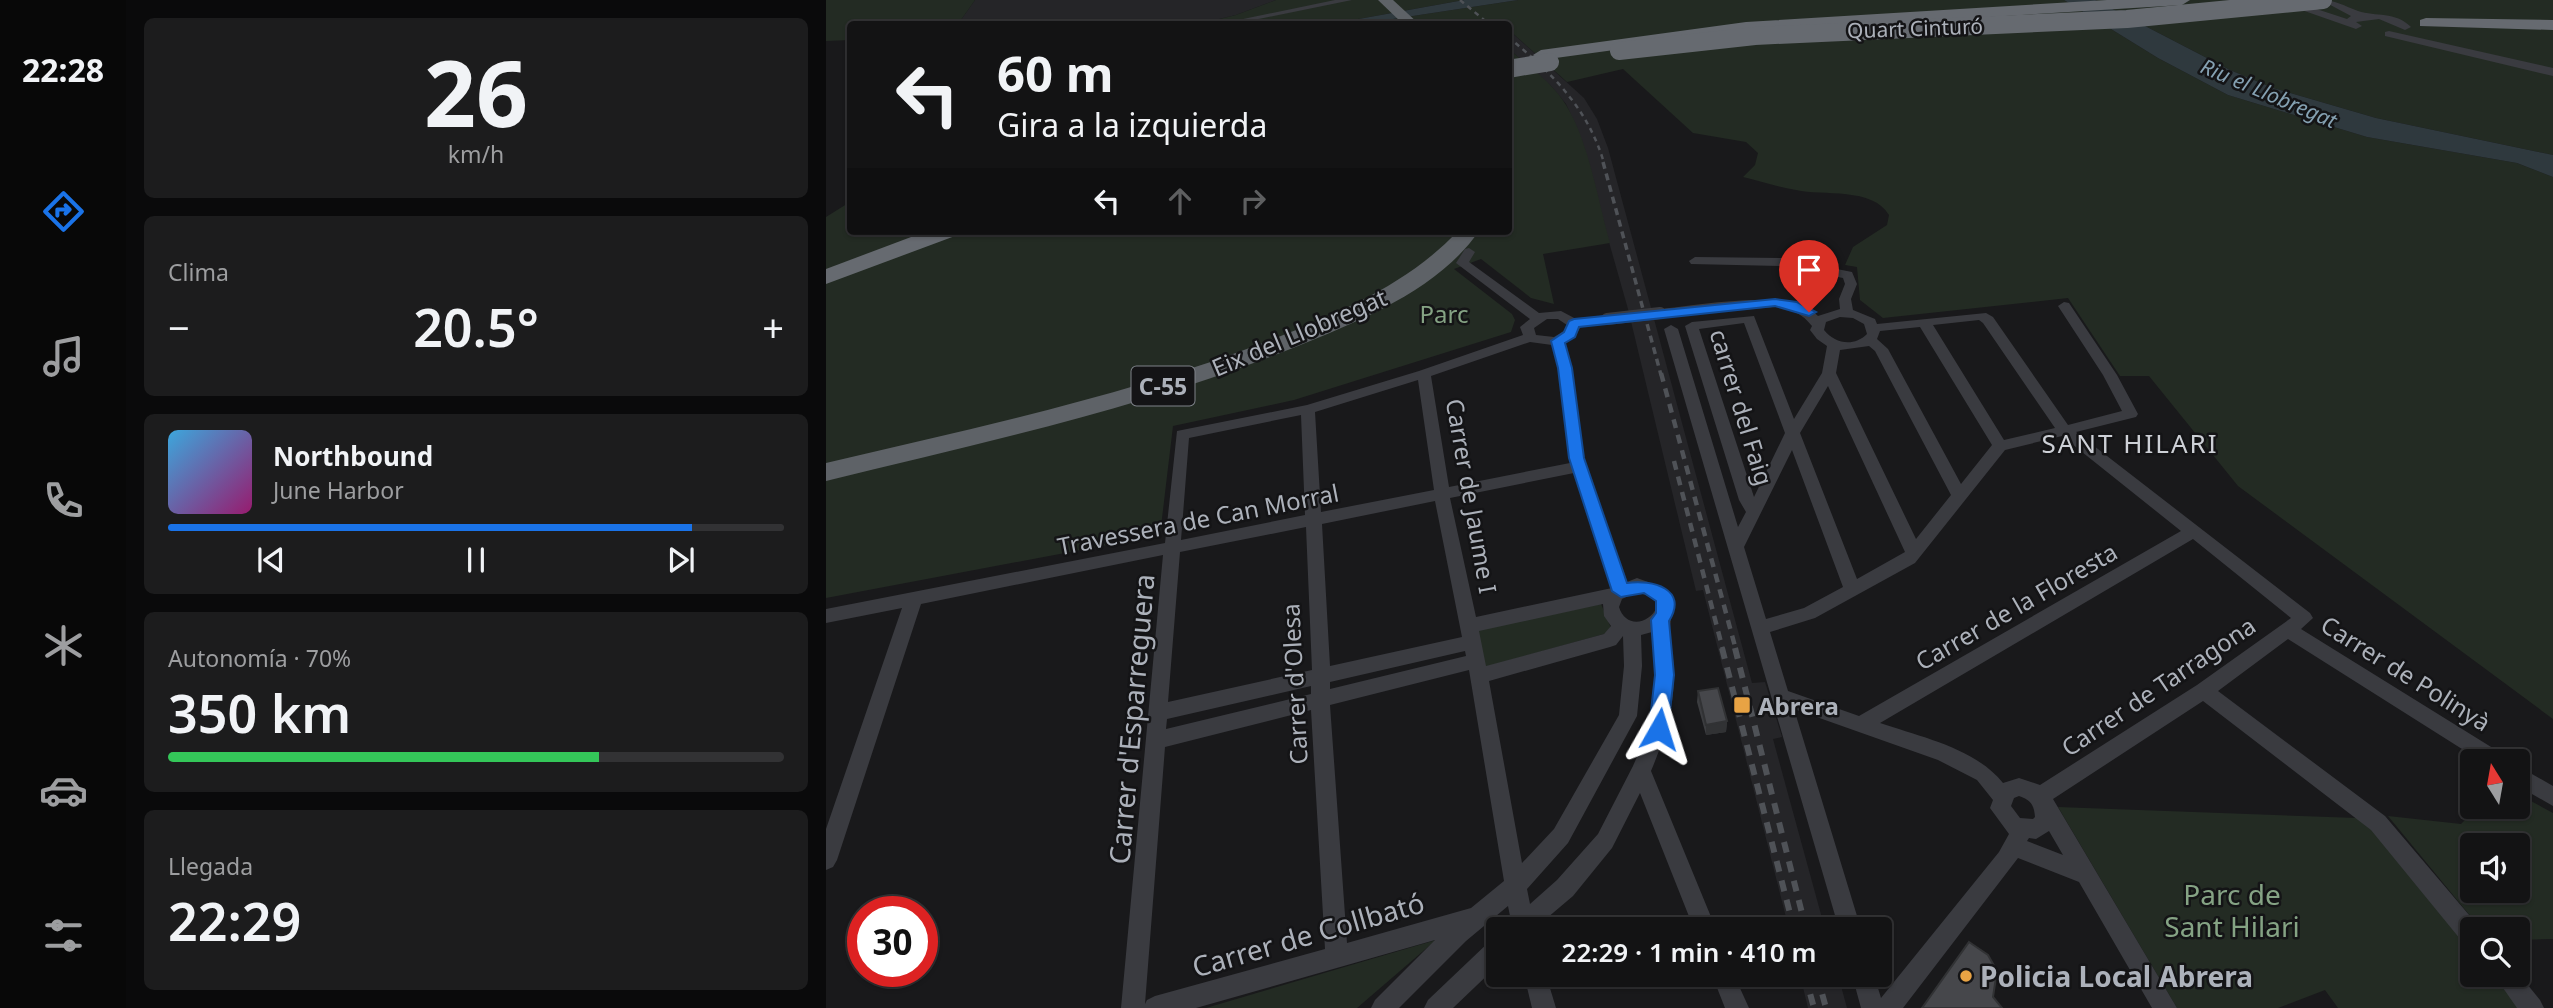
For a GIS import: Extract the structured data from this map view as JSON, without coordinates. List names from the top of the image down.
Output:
{
  "streets": {
    "highway": ["Quart Cinturó", "Eix del Llobregat", "C-55"],
    "street": [
      "carrer del Faig",
      "Carrer de Jaume I",
      "Travessera de Can Morral",
      "Carrer de la Floresta",
      "Carrer de Polinyà",
      "Carrer d'Olesa",
      "Carrer de Tarragona",
      "Carrer d'Esparreguera",
      "Carrer de Collbató"
    ]
  },
  "crossings": [
    ["Carrer de Jaume I", "Travessera de Can Morral"],
    ["Travessera de Can Morral", "Carrer d'Olesa"],
    ["Travessera de Can Morral", "Carrer d'Esparreguera"],
    ["Carrer de la Floresta", "Carrer de Tarragona"],
    ["Carrer de Polinyà", "Carrer de Tarragona"],
    ["Carrer d'Olesa", "Carrer d'Esparreguera"],
    ["Carrer d'Olesa", "Carrer de Collbató"]
  ],
  "districts": ["SANT HILARI"],
  "water": ["Riu el Llobregat"],
  "parks": ["Parc", "Parc de Sant Hilari"],
  "places": {
    "transit": ["Abrera"],
    "other": ["Policia Local Abrera"]
  },
  "north": "top",
  "page": {
    "tabs": "22:28",
    "tile": [
      ["26", "km/h"],
      "Clima",
      ["Autonomía · 70%", "350 km"],
      ["Llegada", "22:29"]
    ],
    "turn": ["60 m", "Gira a la izquierda"],
    "heat": ["−", "20.5°", "+"],
    "song": ["Northbound", "June Harbor"],
    "limit": "30",
    "trip": "22:29 · 1 min · 410 m"
  }
}
